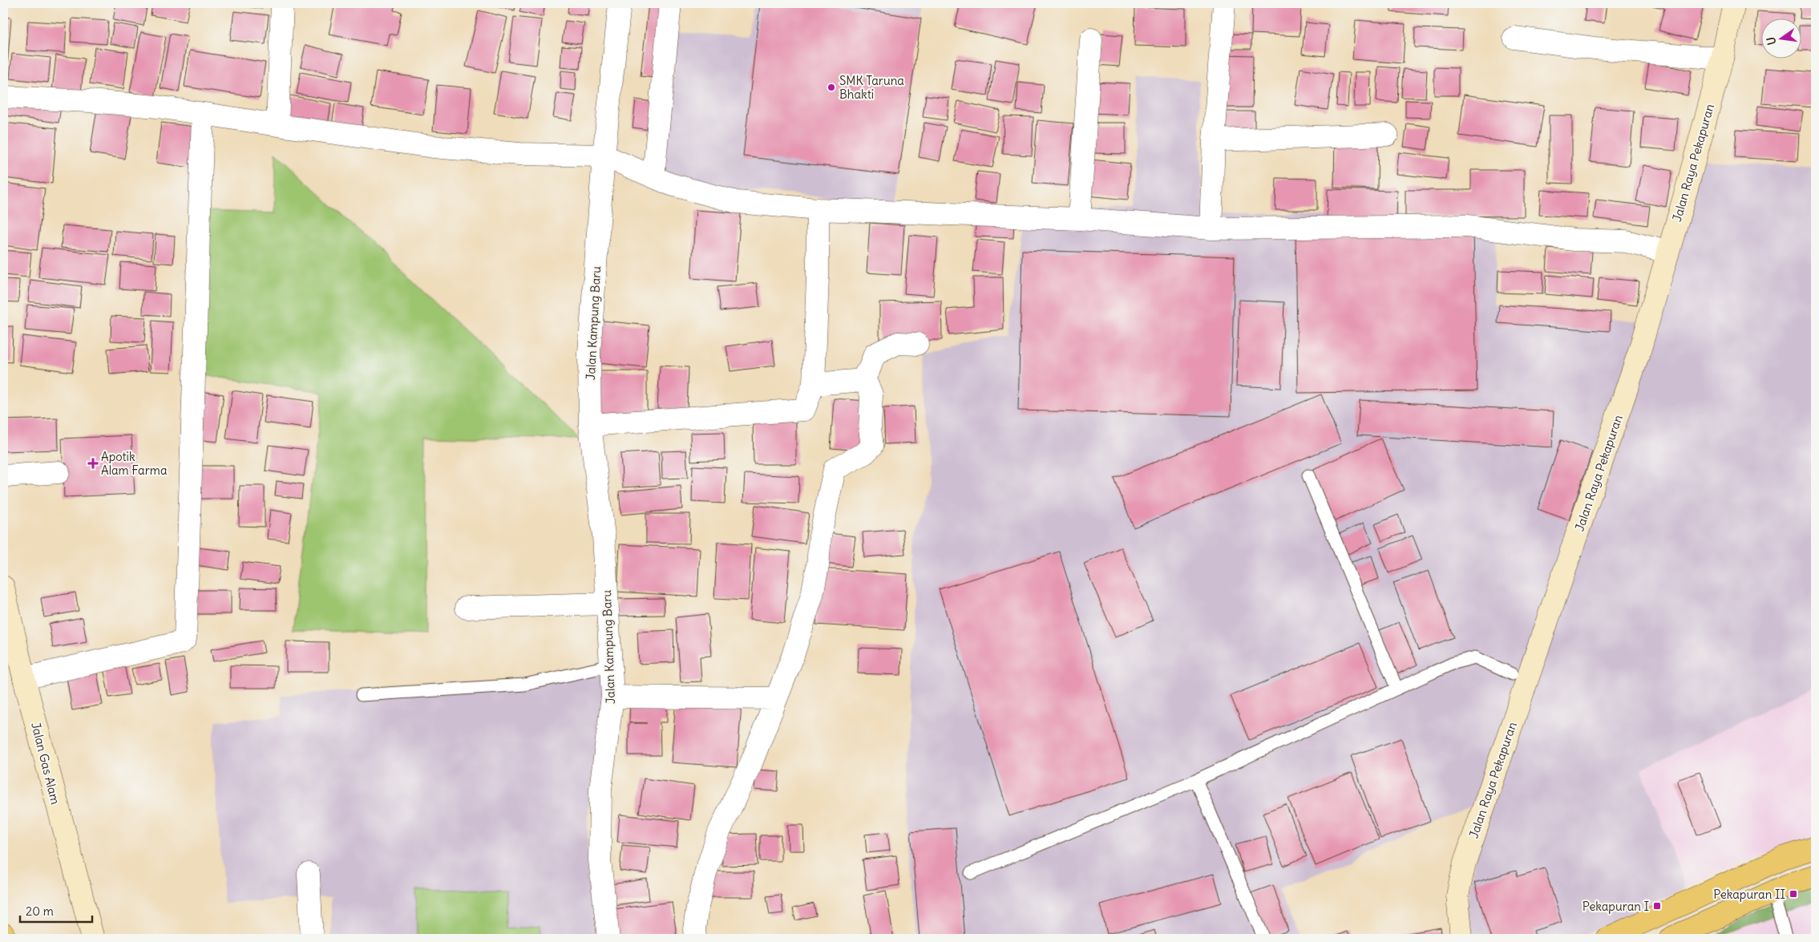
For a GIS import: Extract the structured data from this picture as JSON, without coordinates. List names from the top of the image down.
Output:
{
  "streets": {
    "main road": ["Jalan Raya Pekapuran", "Jalan Gas Alam"],
    "street": ["Jalan Kampung Baru"]
  },
  "places": {
    "other": ["SMK Taruna Bhakti"],
    "health": ["Apotik Alam Farma"],
    "transit": ["Pekapuran II", "Pekapuran I"]
  },
  "scale_bar": "20 m",
  "north": "left"
}
